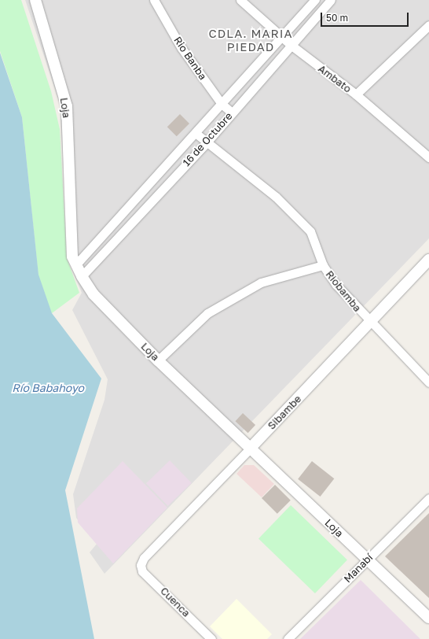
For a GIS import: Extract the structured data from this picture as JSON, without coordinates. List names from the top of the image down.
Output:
{
  "streets": {
    "street": [
      "Rio Banba",
      "Ambato",
      "Loja",
      "16 de Octubre",
      "Riobamba",
      "Sibambe",
      "Manabí",
      "Cuenca"
    ]
  },
  "crossings": [
    ["Rio Banba", "16 de Octubre"],
    ["Ambato", "16 de Octubre"],
    ["Loja", "16 de Octubre"],
    ["Loja", "Sibambe"],
    ["Loja", "Manabí"],
    ["16 de Octubre", "Riobamba"],
    ["Riobamba", "Sibambe"],
    ["Sibambe", "Cuenca"]
  ],
  "districts": ["CDLA. MARIA PIEDAD"],
  "water": ["Río Babahoyo"],
  "scale_bar": "50 m"
}
